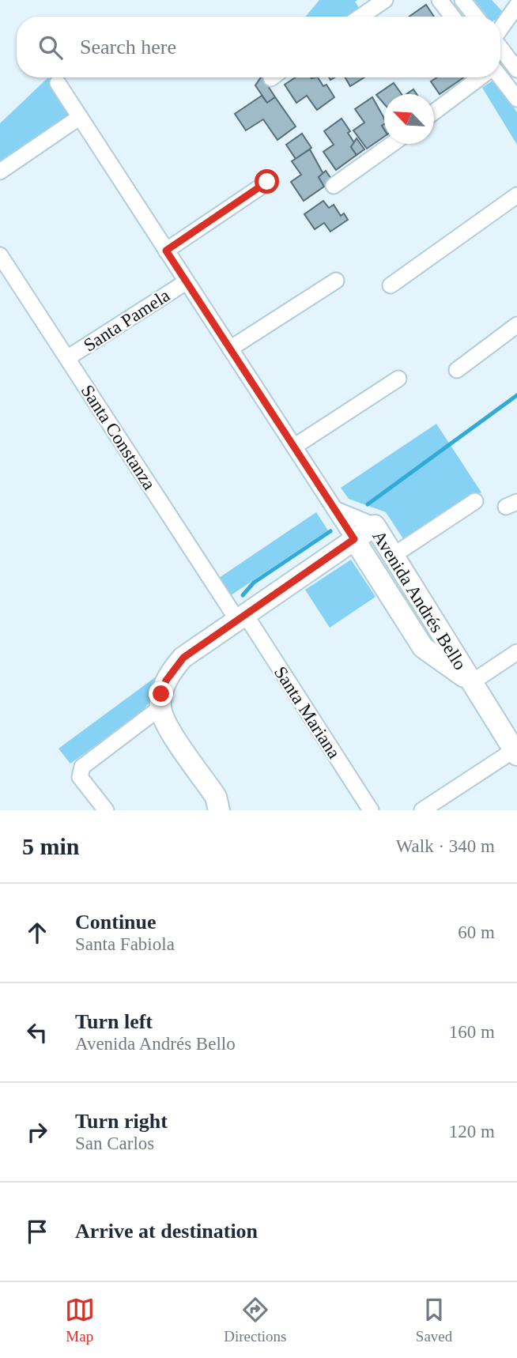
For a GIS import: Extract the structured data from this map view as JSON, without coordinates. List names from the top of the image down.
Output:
{
  "streets": {
    "street": [
      "Santa Pamela",
      "Santa Constanza",
      "Avenida Andrés Bello",
      "Santa Mariana"
    ]
  },
  "crossings": [
    ["Santa Pamela", "Santa Constanza"],
    ["Santa Pamela", "Avenida Andrés Bello"],
    ["Santa Constanza", "Santa Mariana"]
  ],
  "north": "top left",
  "page": {
    "search": "Search here",
    "heading": ["5 min", "Walk · 340 m"],
    "list": [
      ["Continue", "Santa Fabiola", "60 m"],
      ["Turn left", "Avenida Andrés Bello", "160 m"],
      ["Turn right", "San Carlos", "120 m"],
      "Arrive at destination"
    ],
    "nav": ["Map", "Directions", "Saved"]
  }
}
